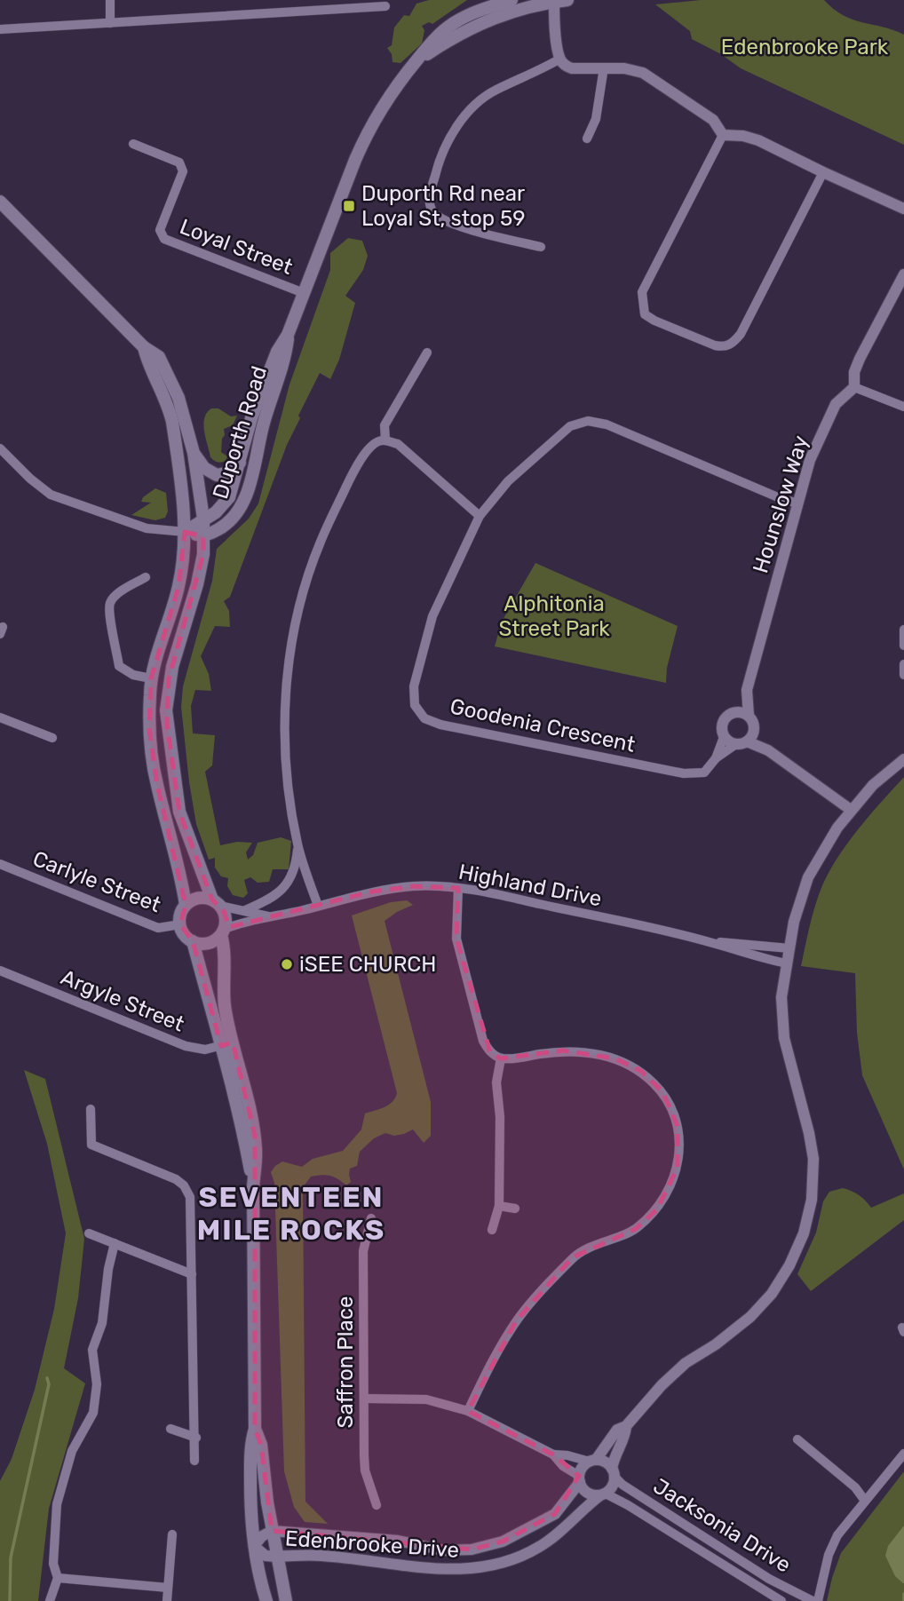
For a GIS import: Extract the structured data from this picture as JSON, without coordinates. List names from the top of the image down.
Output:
{
  "streets": {
    "main road": ["Duporth Road"],
    "street": [
      "Loyal Street",
      "Hounslow Way",
      "Goodenia Crescent",
      "Carlyle Street",
      "Highland Drive",
      "Argyle Street",
      "Saffron Place",
      "Jacksonia Drive",
      "Edenbrooke Drive"
    ]
  },
  "crossings": [
    ["Loyal Street", "Duporth Road"],
    ["Hounslow Way", "Goodenia Crescent"],
    ["Carlyle Street", "Highland Drive"],
    ["Jacksonia Drive", "Edenbrooke Drive"]
  ],
  "districts": ["SEVENTEEN MILE ROCKS"],
  "parks": ["Edenbrooke Park", "Alphitonia Street Park"],
  "places": {
    "transit": ["Duporth Rd near Loyal St, stop 59"],
    "other": ["iSEE CHURCH"]
  }
}
